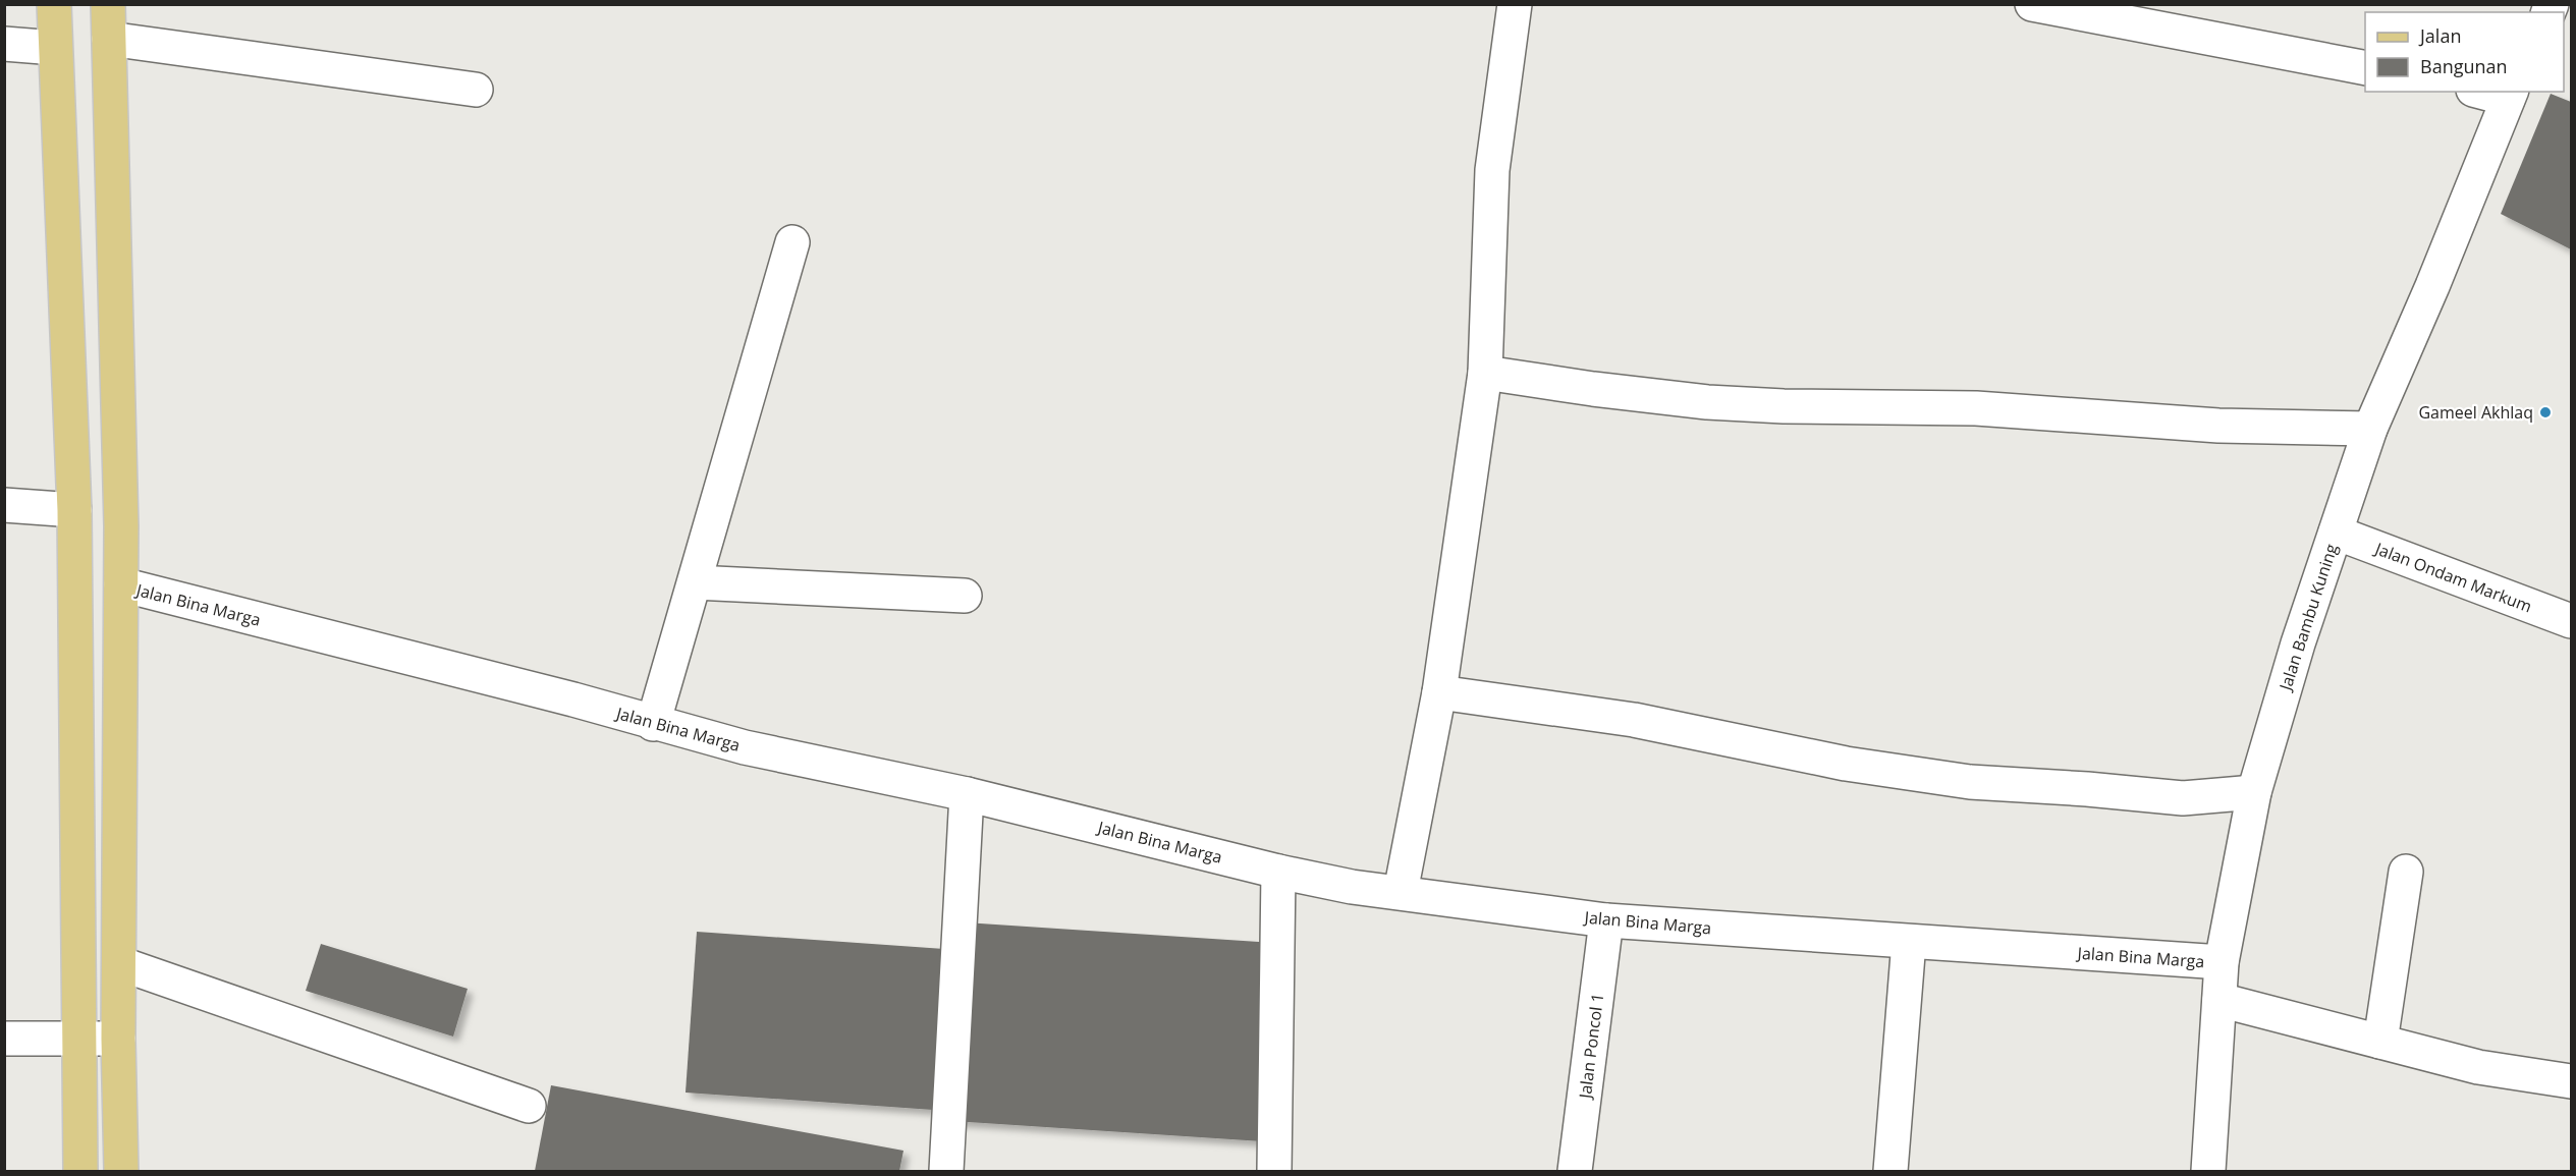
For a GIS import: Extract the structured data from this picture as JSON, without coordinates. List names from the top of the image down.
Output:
{
  "streets": {
    "street": [
      "Jalan Ondam Markum",
      "Jalan Bina Marga",
      "Jalan Bambu Kuning",
      "Jalan Poncol 1"
    ]
  },
  "crossings": [
    ["Jalan Ondam Markum", "Jalan Bambu Kuning"],
    ["Jalan Bina Marga", "Jalan Bambu Kuning"],
    ["Jalan Bina Marga", "Jalan Poncol 1"]
  ],
  "places": ["Gameel Akhlaq"],
  "legend": ["Jalan", "Bangunan"]
}
